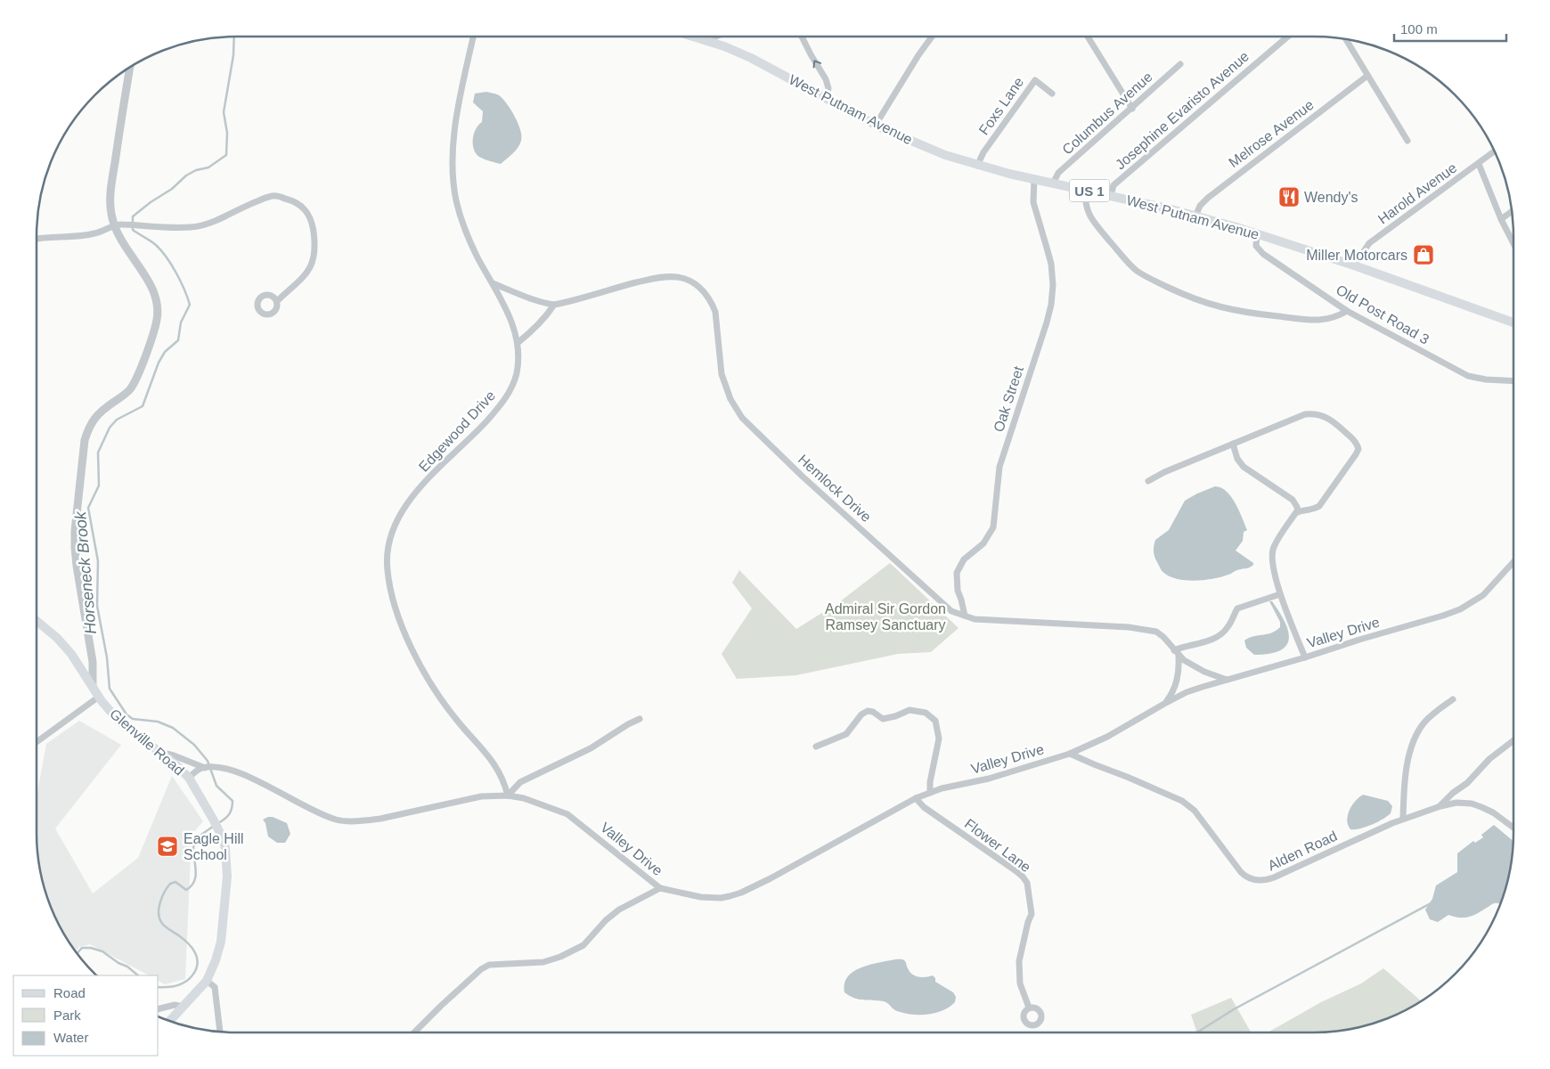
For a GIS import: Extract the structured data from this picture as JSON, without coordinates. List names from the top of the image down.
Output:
{
  "streets": {
    "main road": ["West Putnam Avenue", "US 1", "Glenville Road"],
    "street": [
      "Foxs Lane",
      "Josephine Evaristo Avenue",
      "Columbus Avenue",
      "Melrose Avenue",
      "Harold Avenue",
      "Old Post Road 3",
      "Oak Street",
      "Edgewood Drive",
      "Hemlock Drive",
      "Valley Drive",
      "Flower Lane",
      "Alden Road"
    ]
  },
  "crossings": [
    ["Foxs Lane", "West Putnam Avenue"],
    ["West Putnam Avenue", "Josephine Evaristo Avenue"],
    ["West Putnam Avenue", "Columbus Avenue"],
    ["West Putnam Avenue", "Melrose Avenue"],
    ["West Putnam Avenue", "Harold Avenue"],
    ["West Putnam Avenue", "Old Post Road 3"],
    ["West Putnam Avenue", "Oak Street"],
    ["Oak Street", "Hemlock Drive"],
    ["Edgewood Drive", "Hemlock Drive"],
    ["Edgewood Drive", "Valley Drive"],
    ["Hemlock Drive", "Valley Drive"],
    ["Valley Drive", "Glenville Road"],
    ["Valley Drive", "Flower Lane"],
    ["Valley Drive", "Alden Road"]
  ],
  "water": ["Horseneck Brook"],
  "parks": ["Admiral Sir Gordon Ramsey Sanctuary"],
  "places": {
    "restaurant": ["Wendy's"],
    "shop": ["Miller Motorcars"],
    "school or university": ["Eagle Hill School"]
  },
  "legend": ["Road", "Park", "Water"],
  "scale_bar": "100 m"
}
